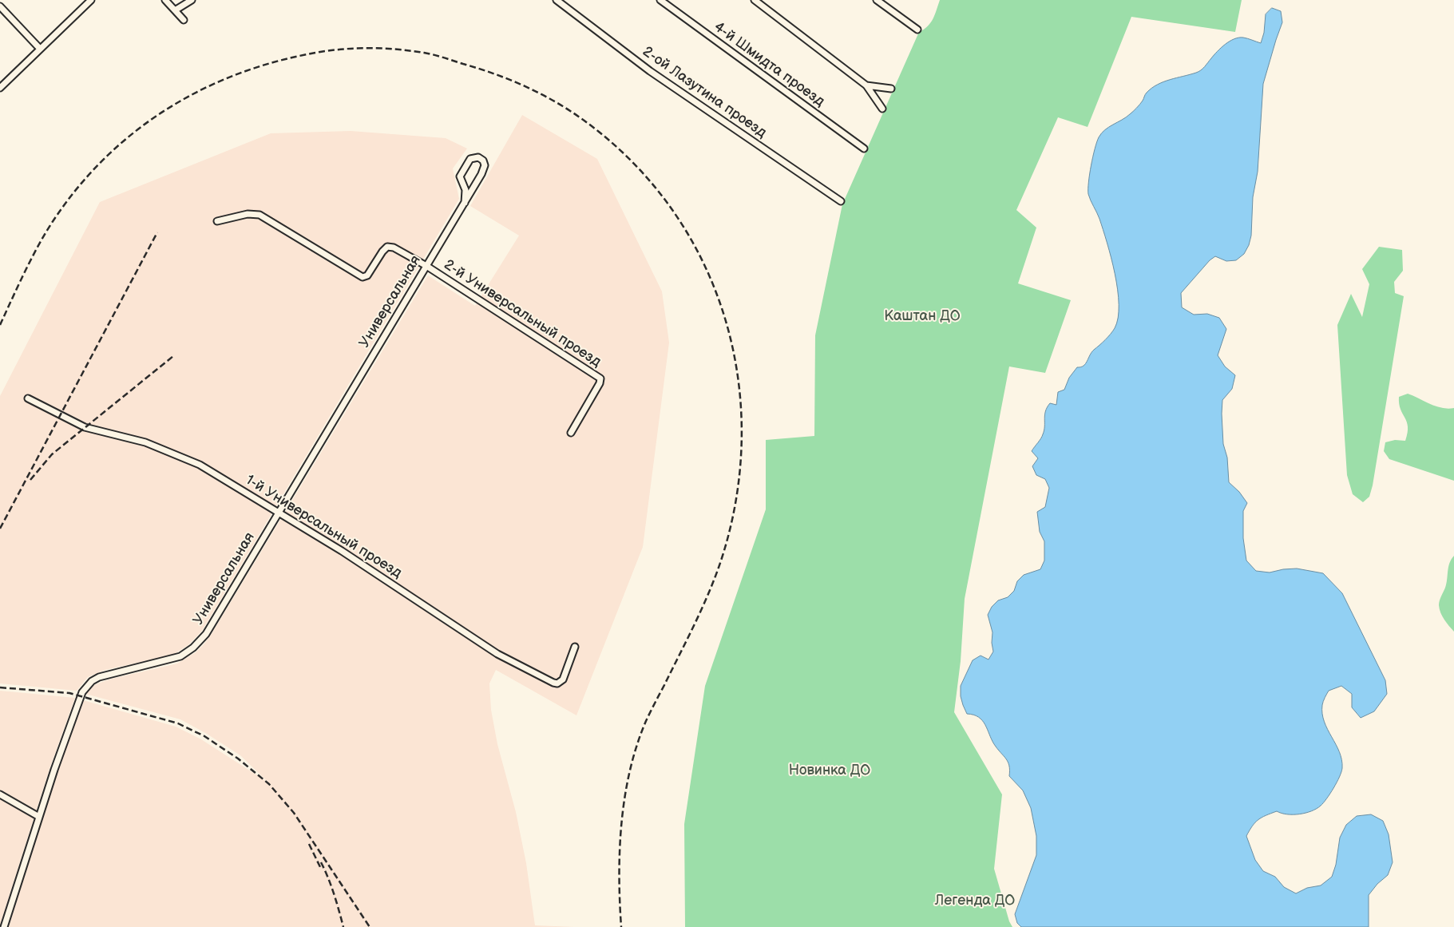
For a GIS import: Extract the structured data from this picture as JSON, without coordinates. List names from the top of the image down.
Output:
{
  "streets": {
    "street": [
      "4-й Шмидта проезд",
      "2-ой Лазутина проезд",
      "Универсальная",
      "2-й Универсальный проезд",
      "1-й Универсальный проезд"
    ]
  },
  "crossings": [
    ["Универсальная", "2-й Универсальный проезд"],
    ["Универсальная", "1-й Универсальный проезд"]
  ],
  "parks": ["Каштан ДО", "Новинка ДО", "Легенда ДО"]
}
